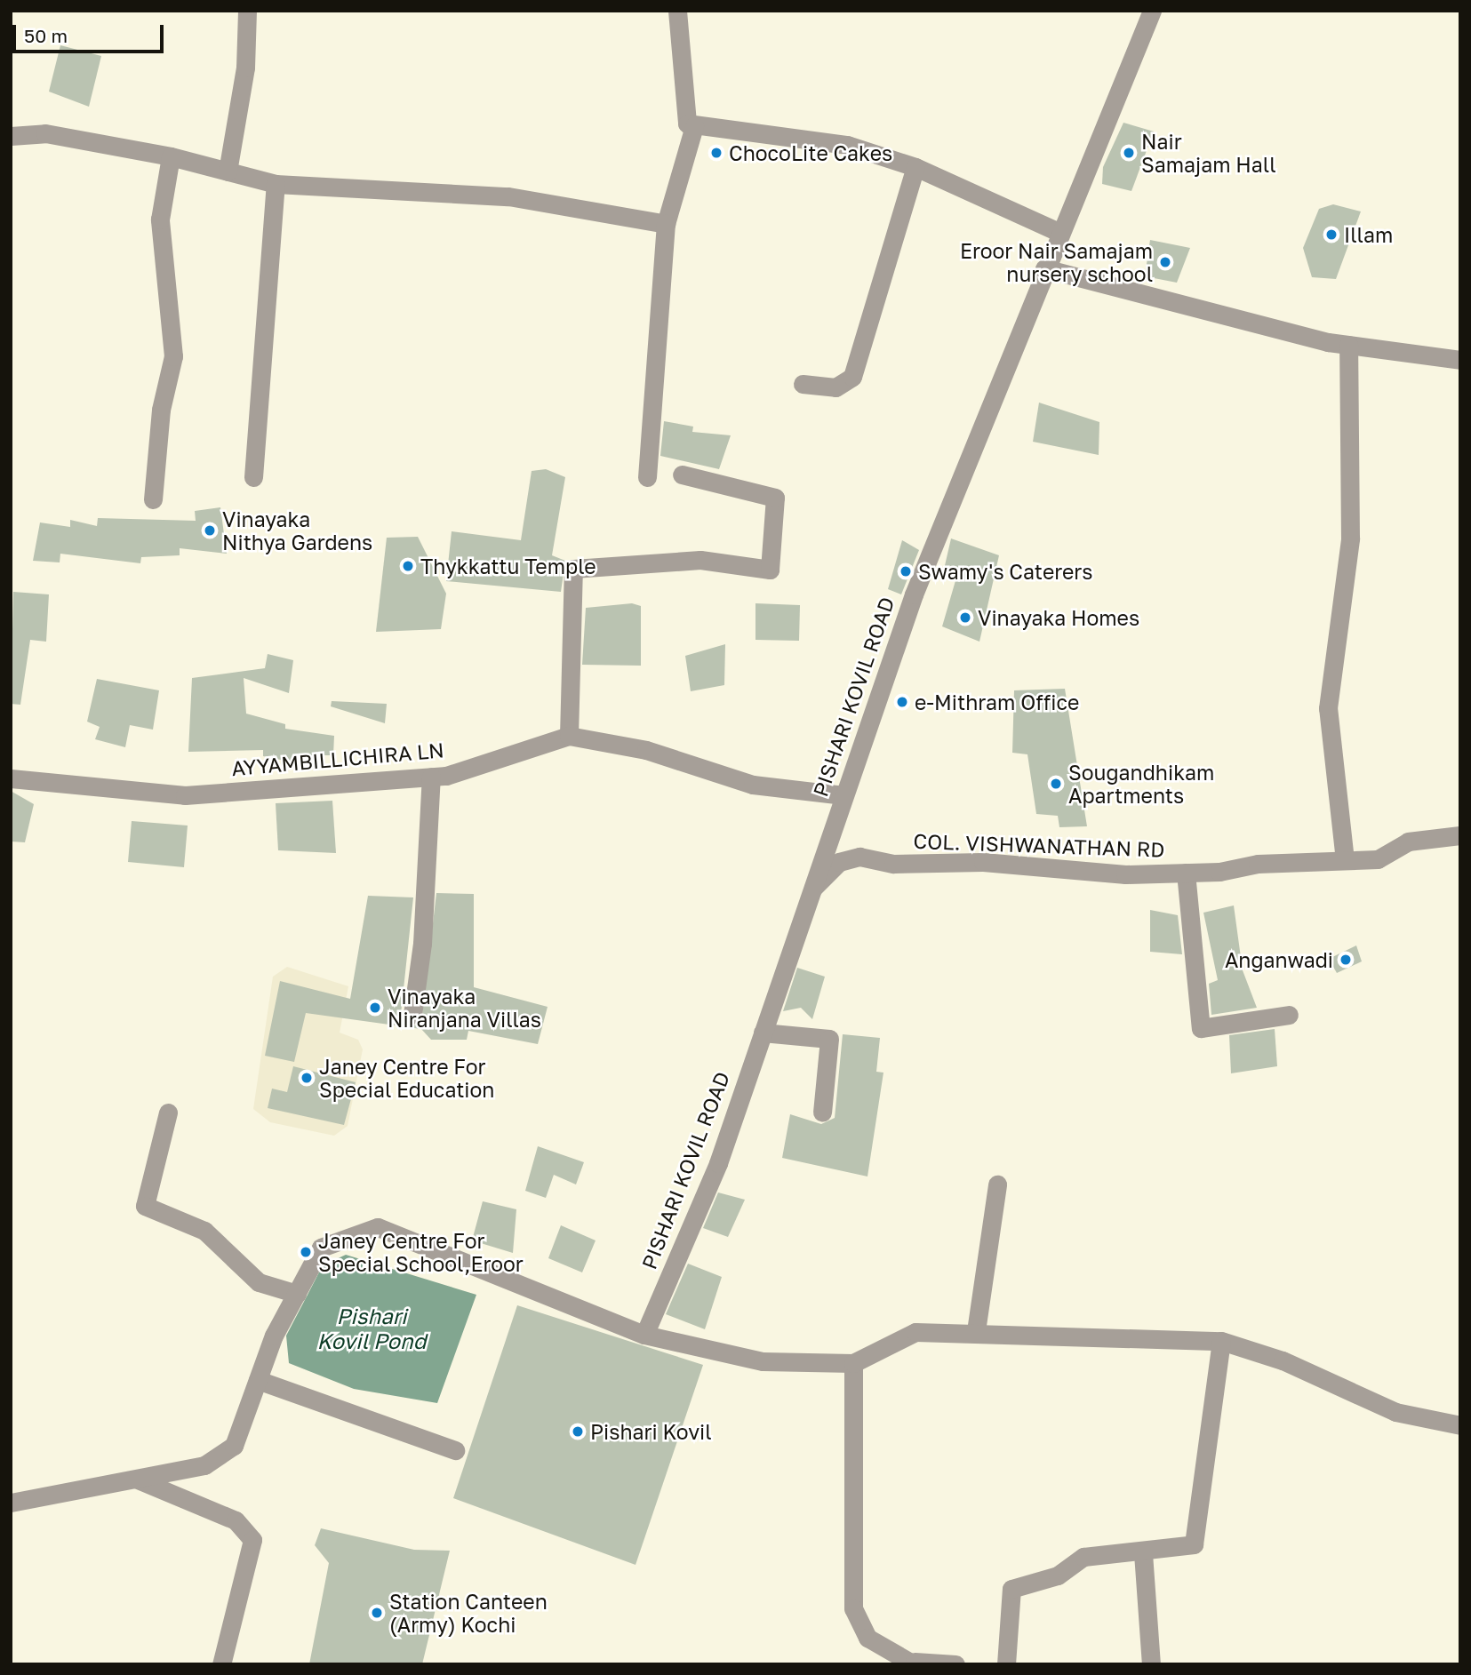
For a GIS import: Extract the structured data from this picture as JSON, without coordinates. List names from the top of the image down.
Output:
{
  "streets": {
    "street": ["PISHARI KOVIL ROAD", "AYYAMBILLICHIRA LN", "COL. VISHWANATHAN RD"]
  },
  "crossings": [
    ["PISHARI KOVIL ROAD", "AYYAMBILLICHIRA LN"],
    ["PISHARI KOVIL ROAD", "COL. VISHWANATHAN RD"]
  ],
  "water": ["Pishari Kovil Pond"],
  "places": [
    "ChocoLite Cakes",
    "Nair Samajam Hall",
    "Illam",
    "Eroor Nair Samajam nursery school",
    "Vinayaka Nithya Gardens",
    "Thykkattu Temple",
    "Swamy's Caterers",
    "Vinayaka Homes",
    "e-Mithram Office",
    "Sougandhikam Apartments",
    "Anganwadi",
    "Vinayaka Niranjana Villas",
    "Janey Centre For Special Education",
    "Janey Centre For Special School,Eroor",
    "Pishari Kovil",
    "Station Canteen (Army) Kochi"
  ],
  "scale_bar": "50 m"
}
